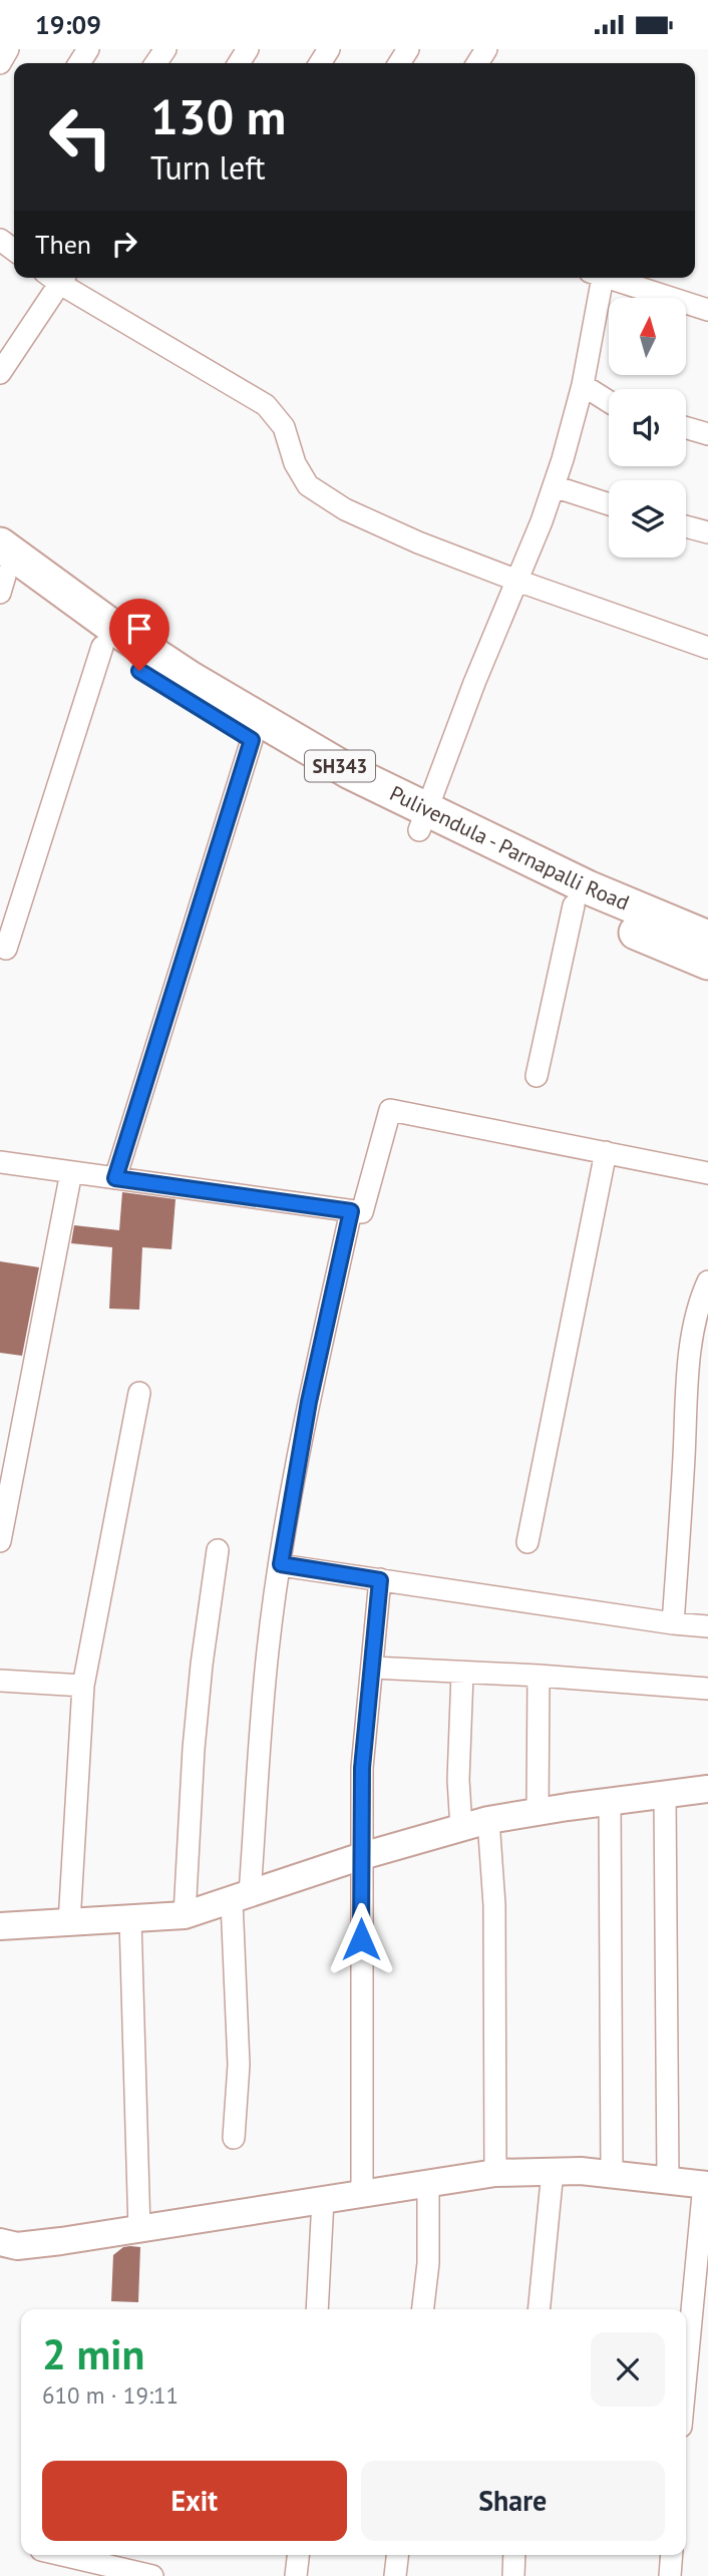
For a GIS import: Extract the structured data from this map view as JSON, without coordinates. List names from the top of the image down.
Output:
{
  "streets": {
    "main road": ["SH343", "Pulivendula - Parnapalli Road"]
  },
  "north": "top",
  "page": {
    "status": "19:09",
    "turn": ["130 m", "Turn left"],
    "then": "Then",
    "heading": ["2 min", "610 m · 19:11"],
    "buttons": ["Exit", "Share"]
  }
}
